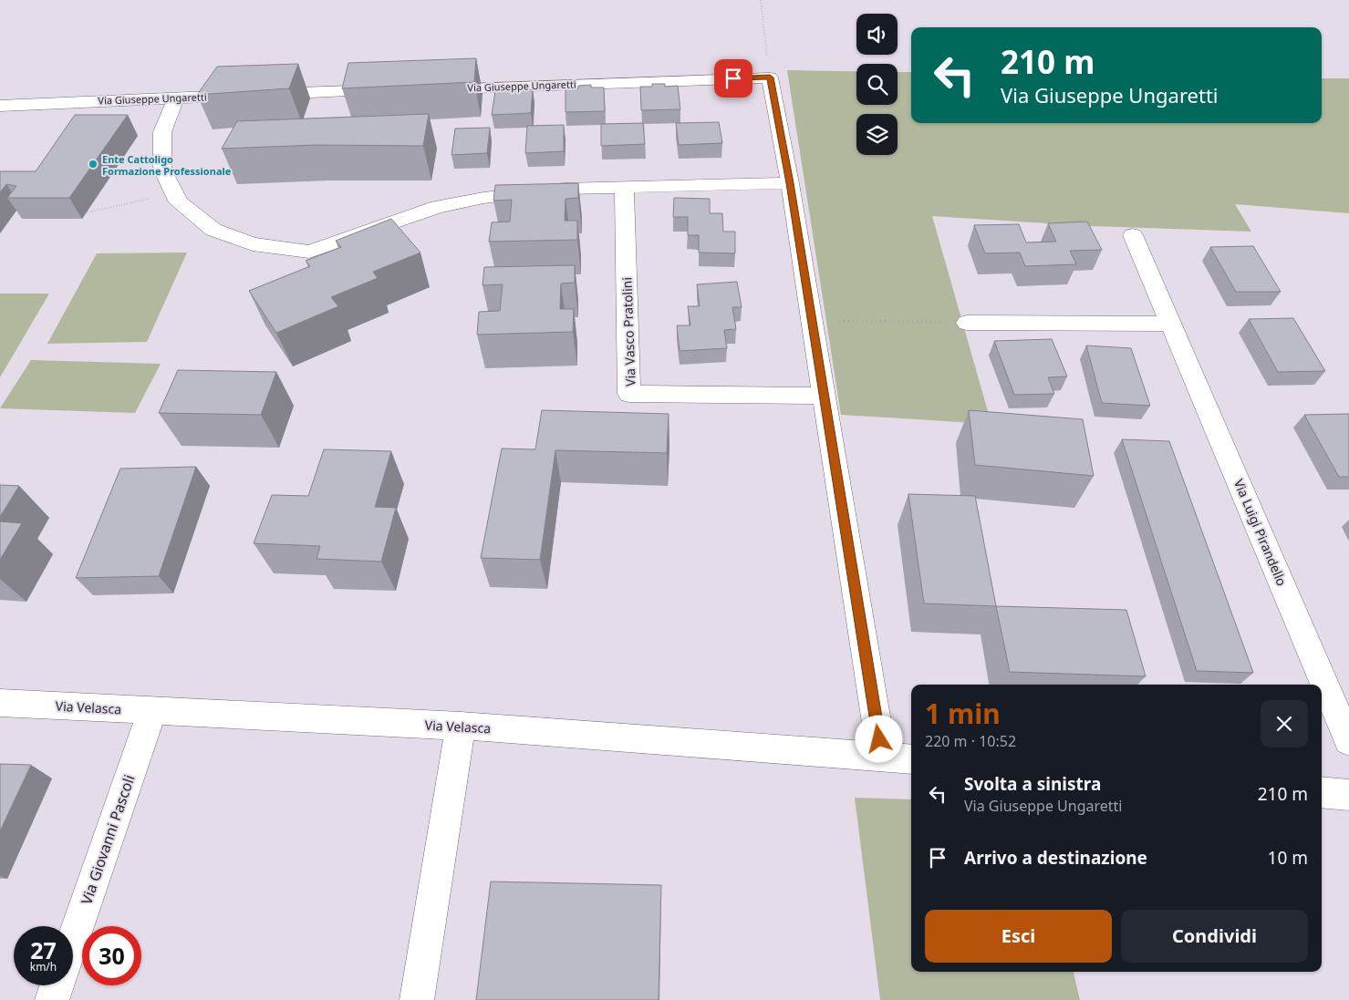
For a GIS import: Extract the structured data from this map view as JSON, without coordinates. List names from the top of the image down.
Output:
{
  "streets": {
    "street": [
      "Via Giuseppe Ungaretti",
      "Via Vasco Pratolini",
      "Via Luigi Pirandello",
      "Via Velasca",
      "Via Giovanni Pascoli"
    ]
  },
  "crossings": [
    ["Via Velasca", "Via Giovanni Pascoli"]
  ],
  "places": ["Ente Cattoligo Formazione Professionale"],
  "page": {
    "turn": ["210 m", "Via Giuseppe Ungaretti"],
    "heading": ["1 min", "220 m · 10:52"],
    "list": [
      {
        "name": "Svolta a sinistra",
        "note": "Via Giuseppe Ungaretti",
        "value": "210 m"
      },
      {
        "name": "Arrivo a destinazione",
        "value": "10 m"
      }
    ],
    "buttons": ["Esci", "Condividi"],
    "speed": "27 km/h",
    "limit": "30"
  }
}
